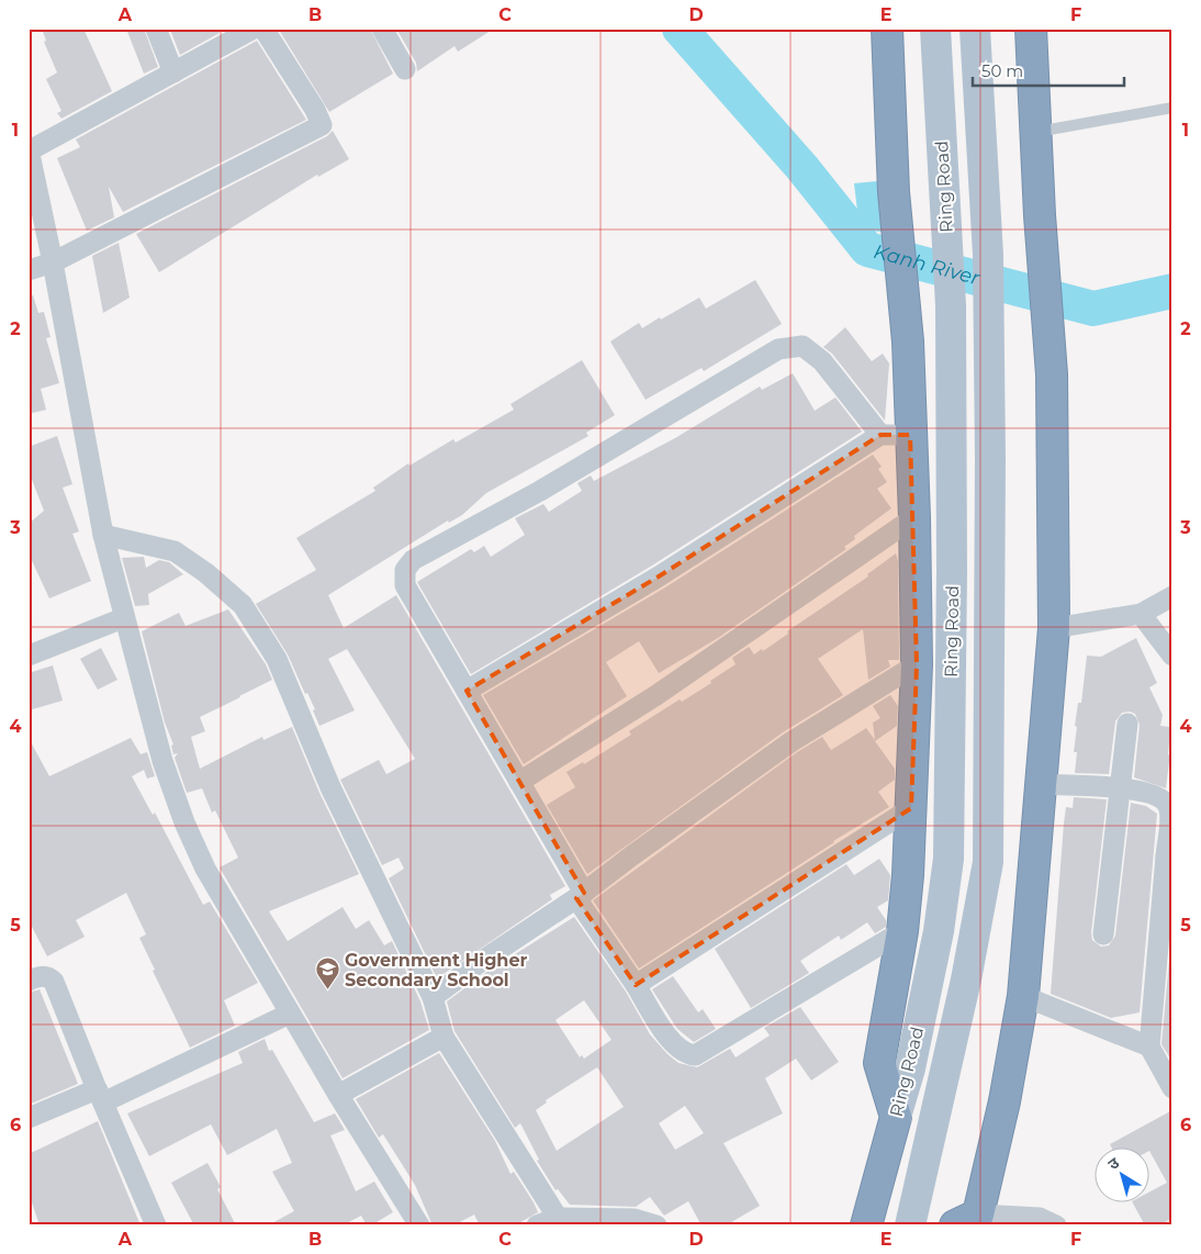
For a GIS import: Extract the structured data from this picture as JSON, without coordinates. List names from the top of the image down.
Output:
{
  "streets": {
    "highway": ["Ring Road"]
  },
  "water": ["Kanh River"],
  "places": {
    "school or university": ["Government Higher Secondary School"]
  },
  "scale_bar": "50 m",
  "north": "top left",
  "grid": {
    "columns": [
      "A",
      "B",
      "C",
      "D",
      "E",
      "F"
    ],
    "rows": [
      "1",
      "2",
      "3",
      "4",
      "5",
      "6"
    ]
  }
}
